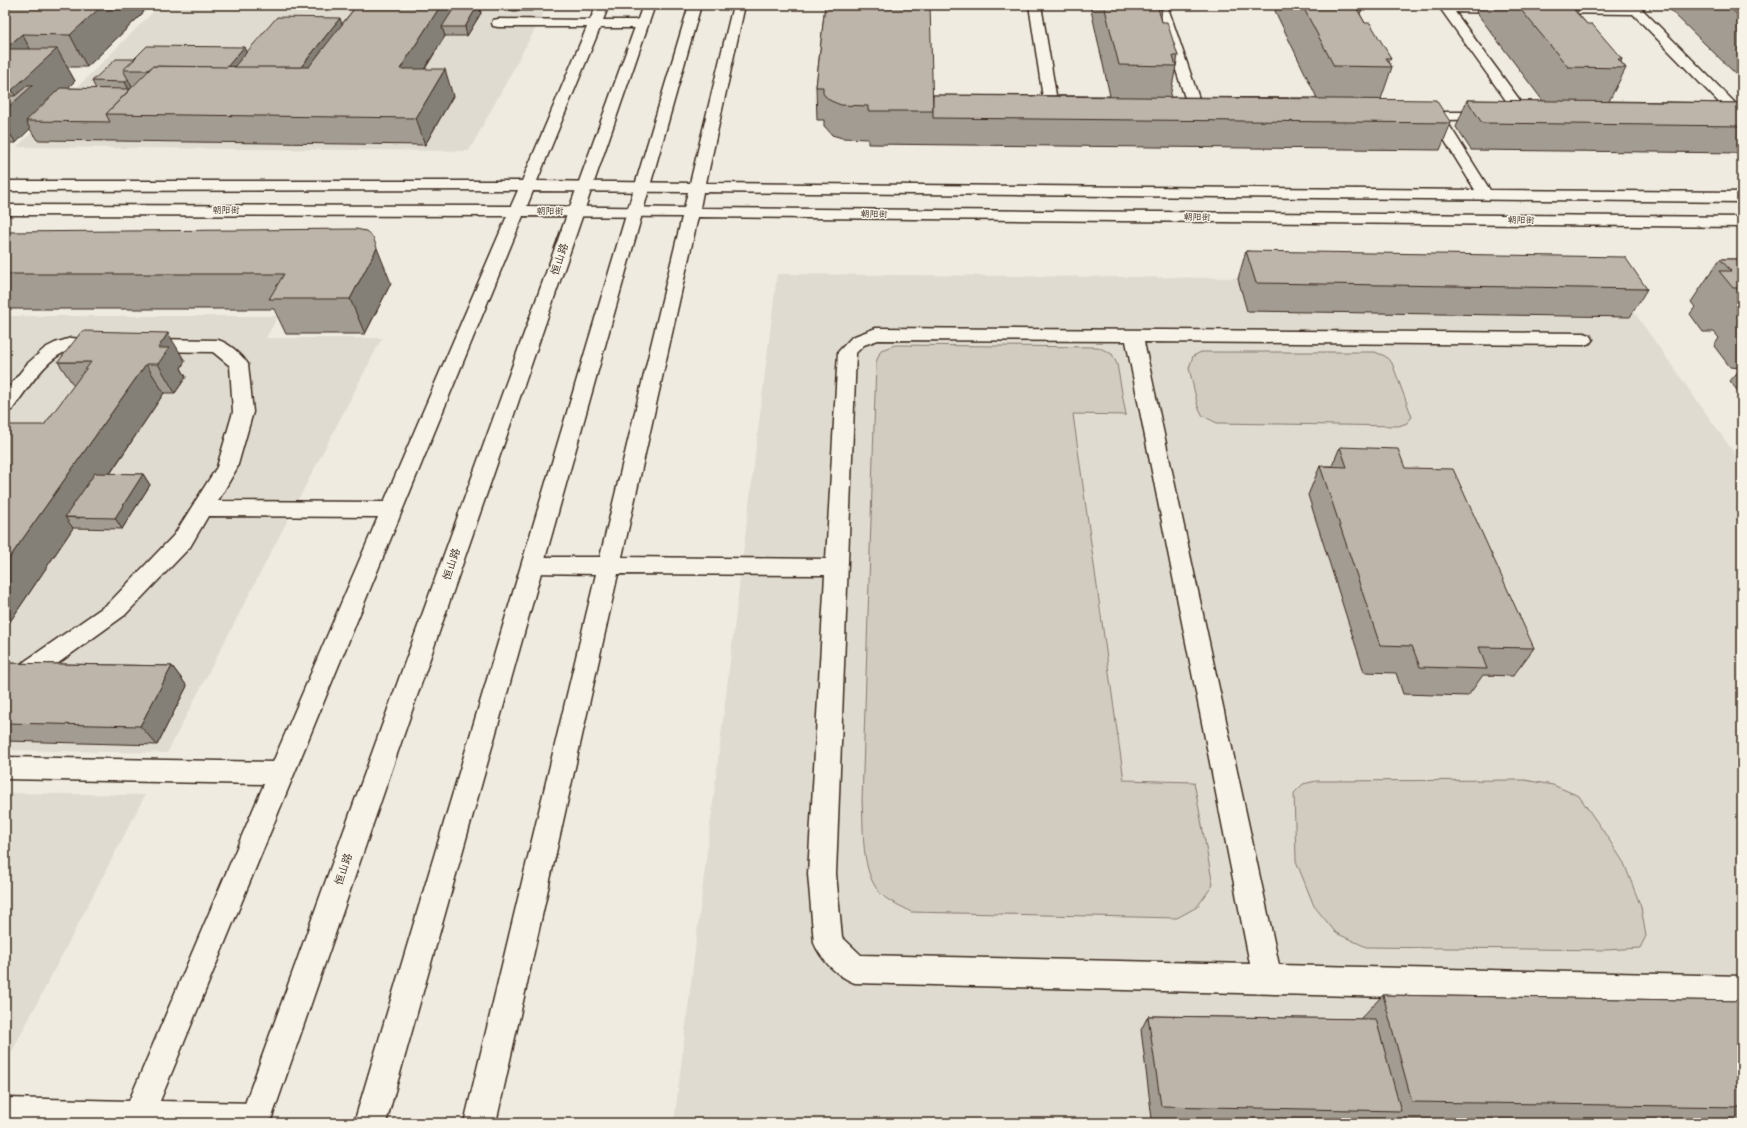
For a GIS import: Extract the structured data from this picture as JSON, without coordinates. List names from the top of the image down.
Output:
{
  "streets": {
    "street": ["朝阳街", "恒山路"]
  },
  "crossings": [
    ["朝阳街", "恒山路"]
  ]
}
